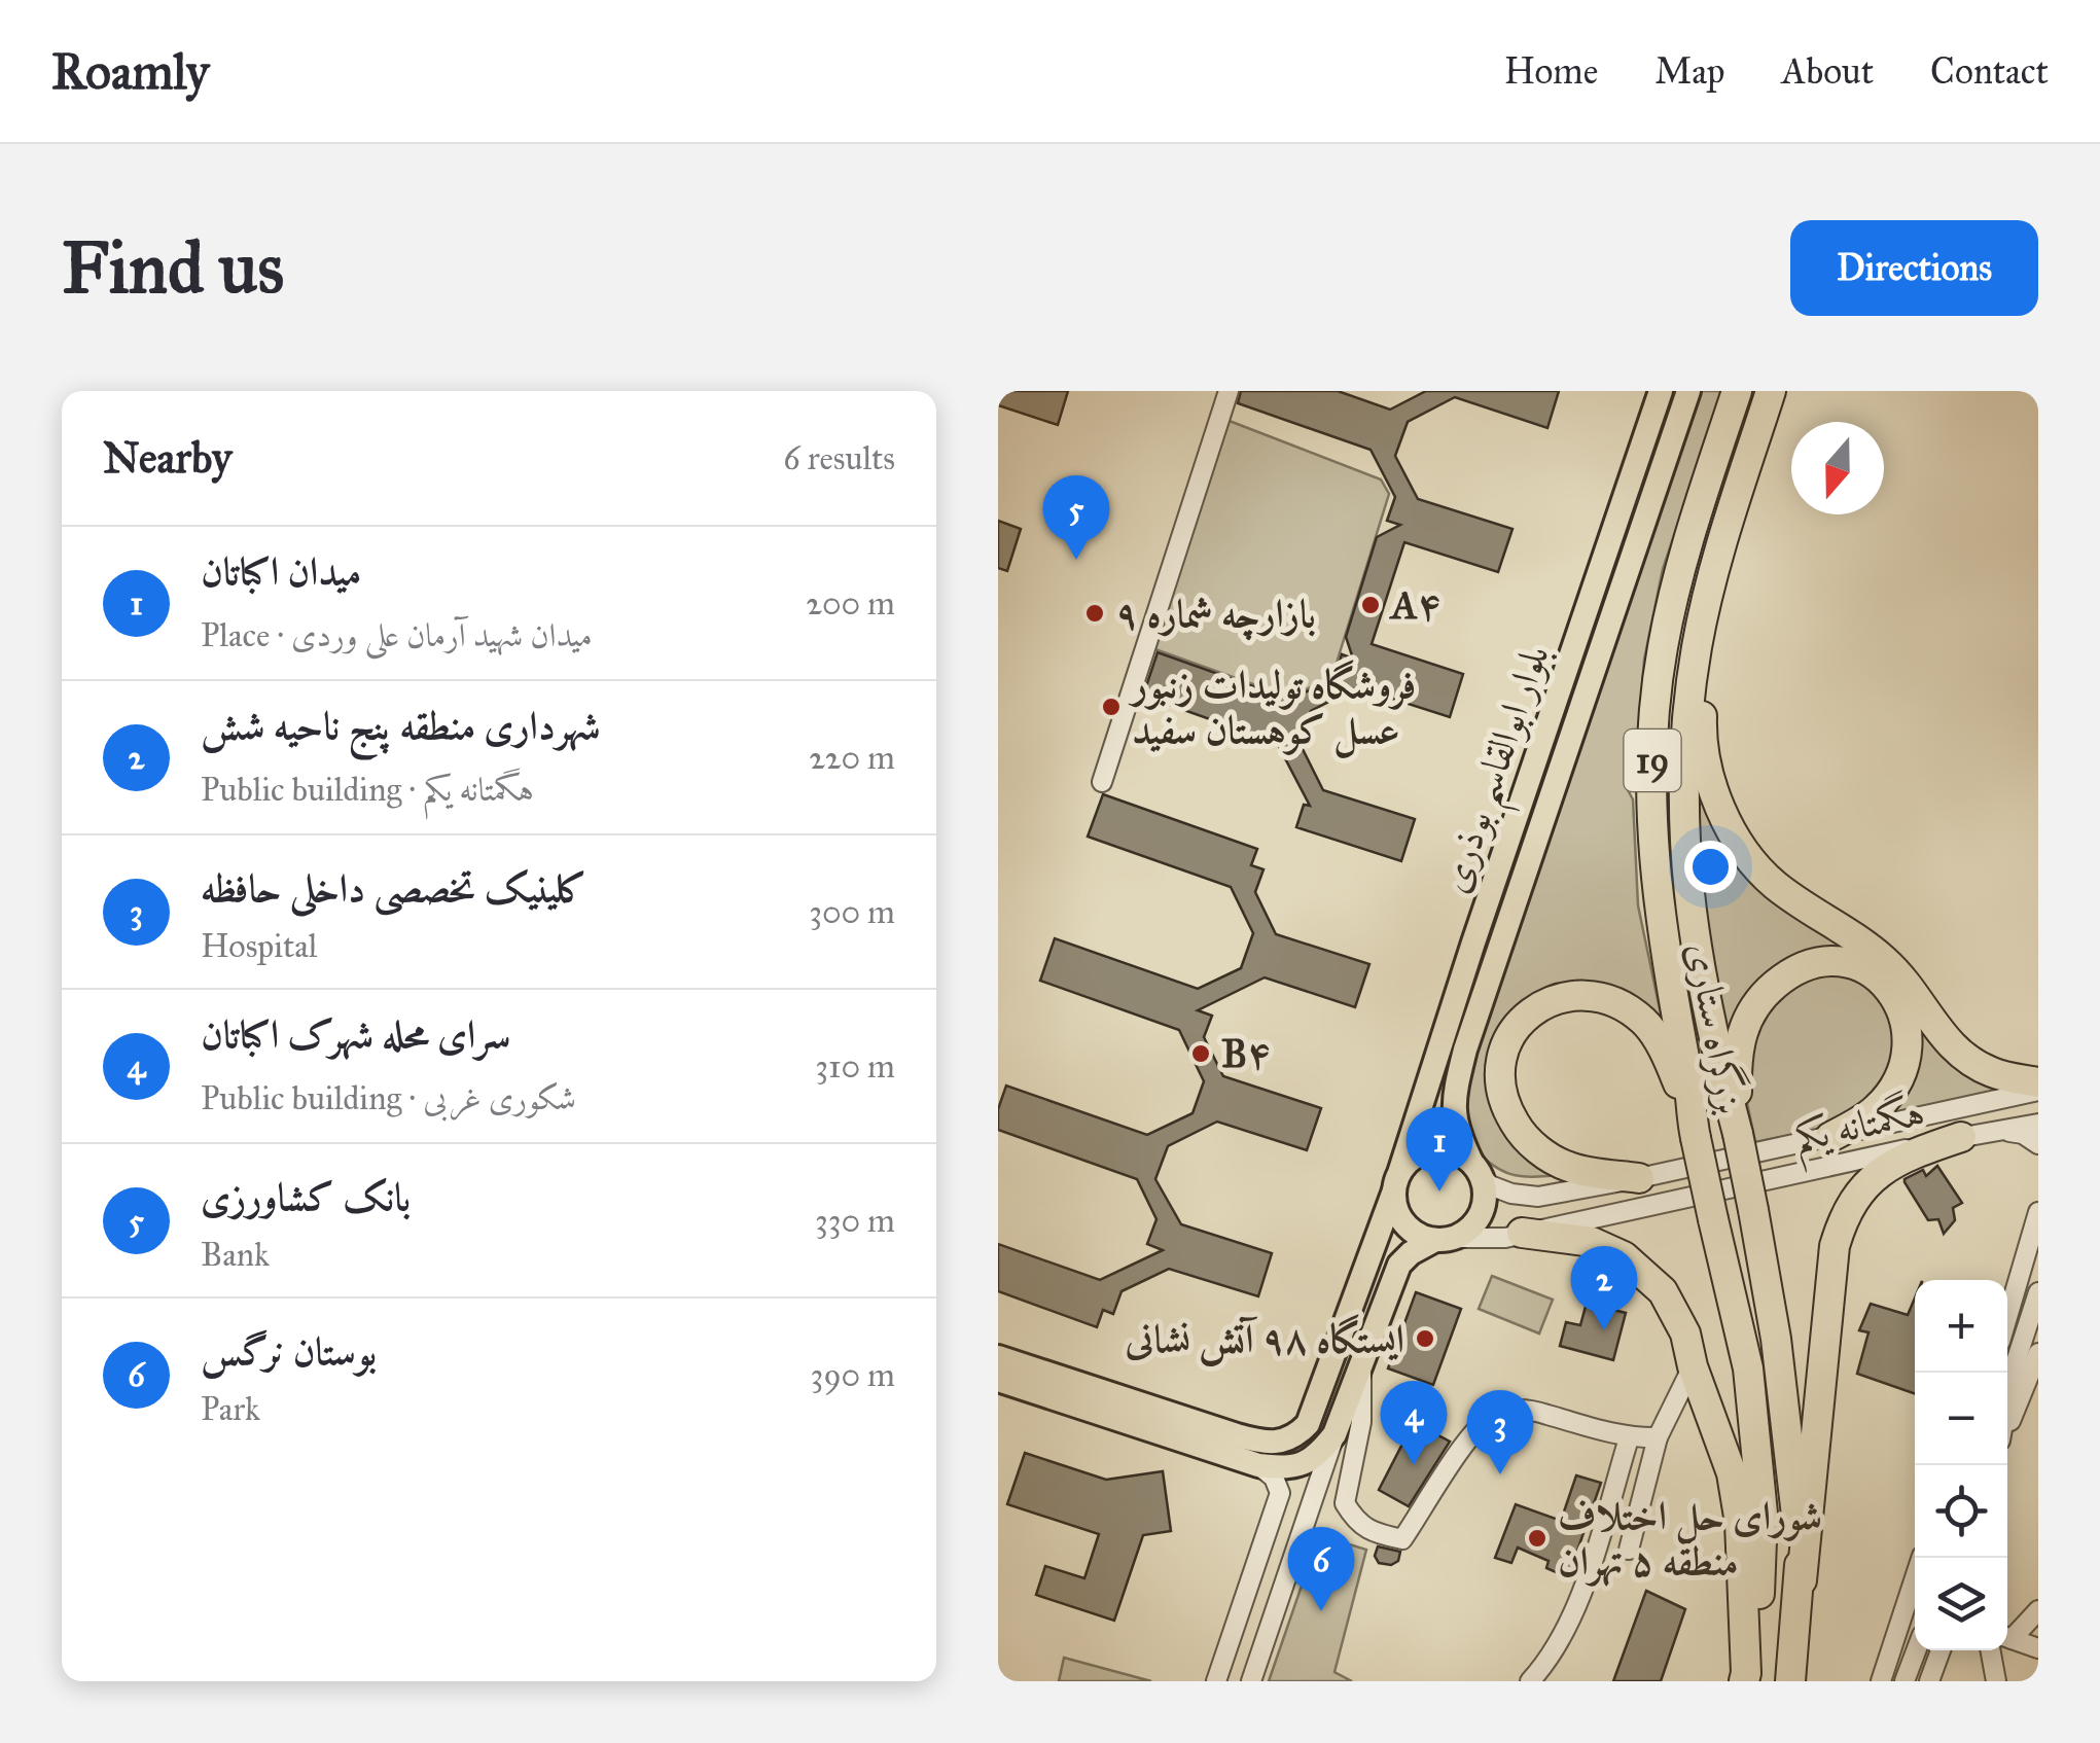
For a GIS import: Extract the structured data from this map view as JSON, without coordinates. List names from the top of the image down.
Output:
{
  "streets": {
    "highway": ["19", "بزرگراه ستاری"],
    "main road": ["بلوار ابوالقاسم بوذری"],
    "street": ["هگمتانه یکم"]
  },
  "crossings": [
    ["بلوار ابوالقاسم بوذری", "هگمتانه یکم"]
  ],
  "places": [
    "A۴",
    "بازارچه شماره ۹",
    "فروشگاه تولیدات زنبور عسل کوهستان سفید",
    "B۴",
    "ایستگاه ۹۸ آتش نشانی",
    "شورای حل اختلاف منطقه ۵ تهران"
  ],
  "north": "bottom",
  "page": {
    "header": "Roamly",
    "nav": [
      "Home",
      "Map",
      "About",
      "Contact"
    ],
    "buttons": "Directions",
    "title": "Find us",
    "heading": ["Nearby", "6 results"],
    "pins": [
      "5",
      "1",
      "2",
      "4",
      "3",
      "6"
    ],
    "list": [
      {
        "mark": "1",
        "name": "میدان اکباتان",
        "note": "Place · میدان شهید آرمان علی وردی",
        "value": "200 m"
      },
      {
        "mark": "2",
        "name": "شهرداری منطقه پنج ناحیه شش",
        "note": "Public building · هگمتانه یکم",
        "value": "220 m"
      },
      {
        "mark": "3",
        "name": "کلینیک تخصصی داخلی حافظه",
        "note": "Hospital",
        "value": "300 m"
      },
      {
        "mark": "4",
        "name": "سرای محله شهرک اکباتان",
        "note": "Public building · شکوری غربی",
        "value": "310 m"
      },
      {
        "mark": "5",
        "name": "بانک کشاورزی",
        "note": "Bank",
        "value": "330 m"
      },
      {
        "mark": "6",
        "name": "بوستان نرگس",
        "note": "Park",
        "value": "390 m"
      }
    ],
    "map_buttons": ["+", "−"]
  }
}
